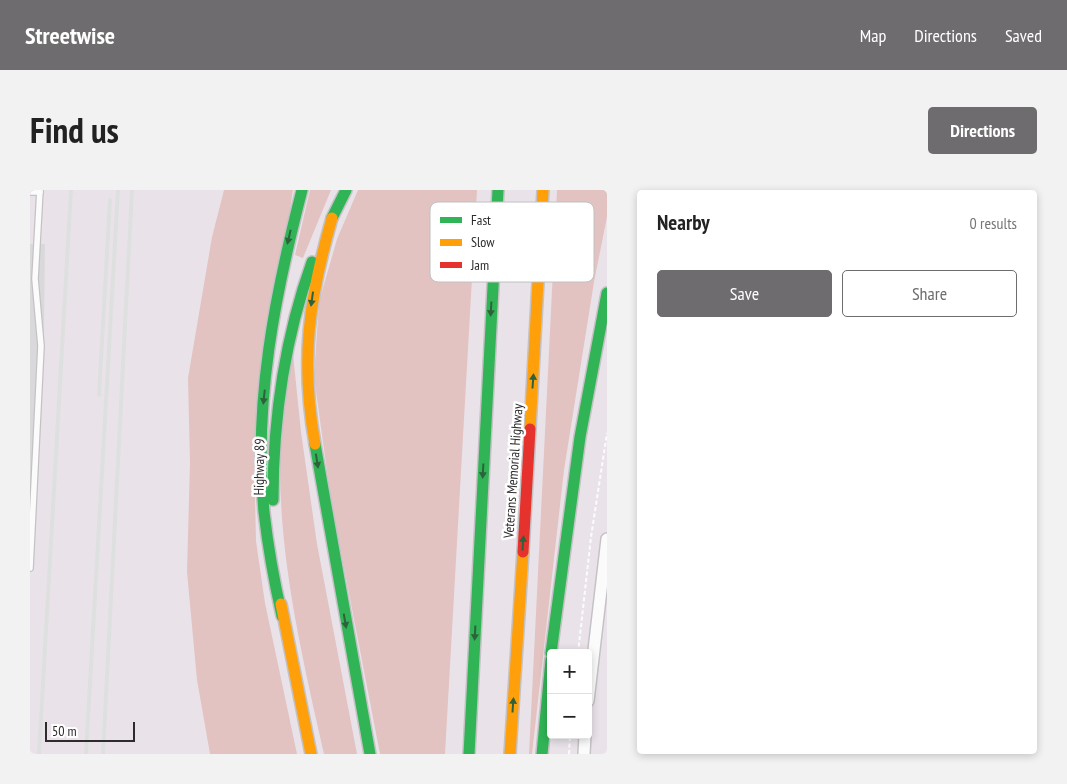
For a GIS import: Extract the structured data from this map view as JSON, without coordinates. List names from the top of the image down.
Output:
{
  "streets": {
    "main road": ["Highway 89", "Veterans Memorial Highway"]
  },
  "legend": ["Fast", "Slow", "Jam"],
  "scale_bar": "50 m",
  "page": {
    "header": "Streetwise",
    "nav": ["Map", "Directions", "Saved"],
    "title": "Find us",
    "buttons": [
      "Directions",
      ["Save", "Share"]
    ],
    "heading": ["Nearby", "0 results"],
    "map_buttons": ["+", "−"],
    "scale": "50 m"
  }
}
